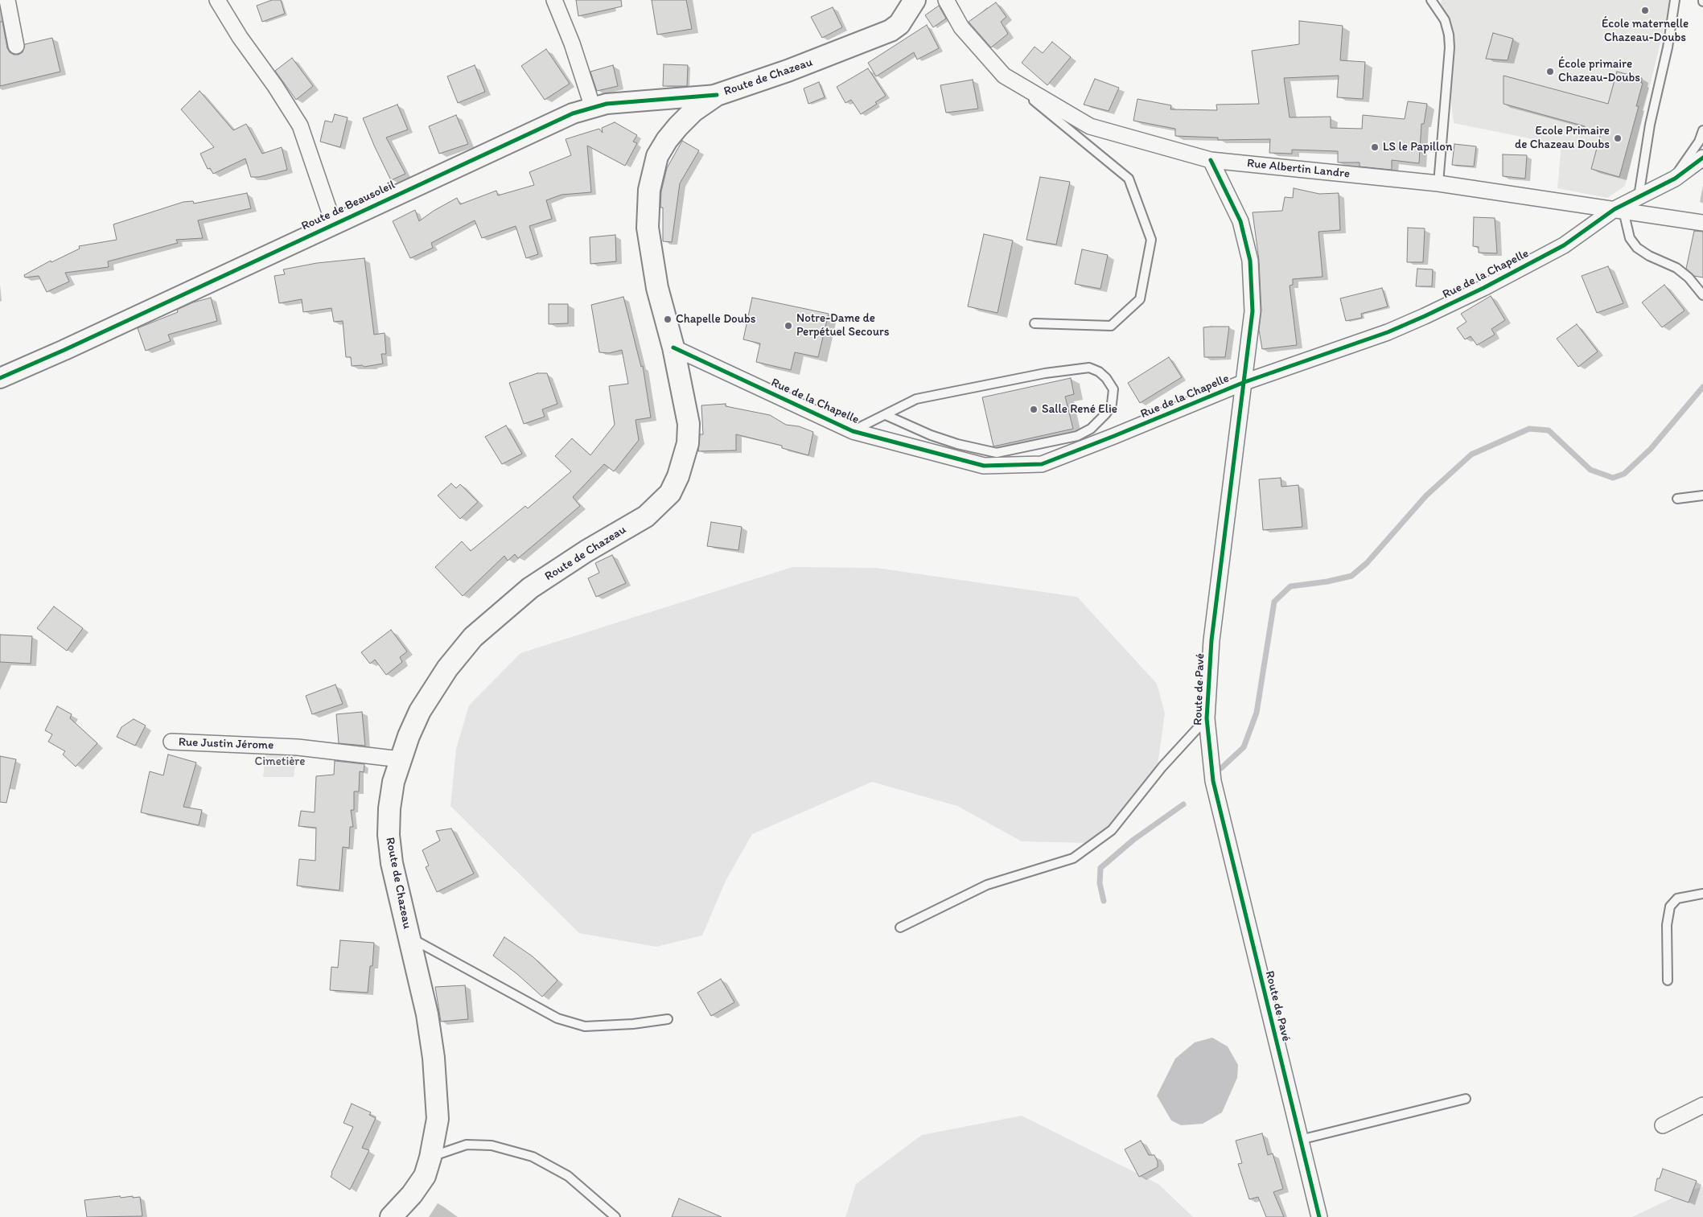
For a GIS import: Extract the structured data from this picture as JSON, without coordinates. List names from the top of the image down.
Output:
{
  "streets": {
    "main road": ["Route de Chazeau"],
    "street": [
      "Rue Albertin Landre",
      "Route de Beausoleil",
      "Rue de la Chapelle",
      "Route de Pavé",
      "Rue Justin Jérome"
    ]
  },
  "crossings": [
    ["Route de Chazeau", "Route de Beausoleil"],
    ["Route de Chazeau", "Rue de la Chapelle"],
    ["Route de Chazeau", "Rue Justin Jérome"],
    ["Rue Albertin Landre", "Rue de la Chapelle"],
    ["Rue Albertin Landre", "Route de Pavé"],
    ["Rue de la Chapelle", "Route de Pavé"]
  ],
  "parks": ["Cimetière"],
  "places": [
    "École maternelle Chazeau-Doubs",
    "École primaire Chazeau-Doubs",
    "Ecole Primaire de Chazeau Doubs",
    "LS le Papillon",
    "Chapelle Doubs",
    "Notre-Dame de Perpétuel Secours",
    "Salle René Elie"
  ]
}
